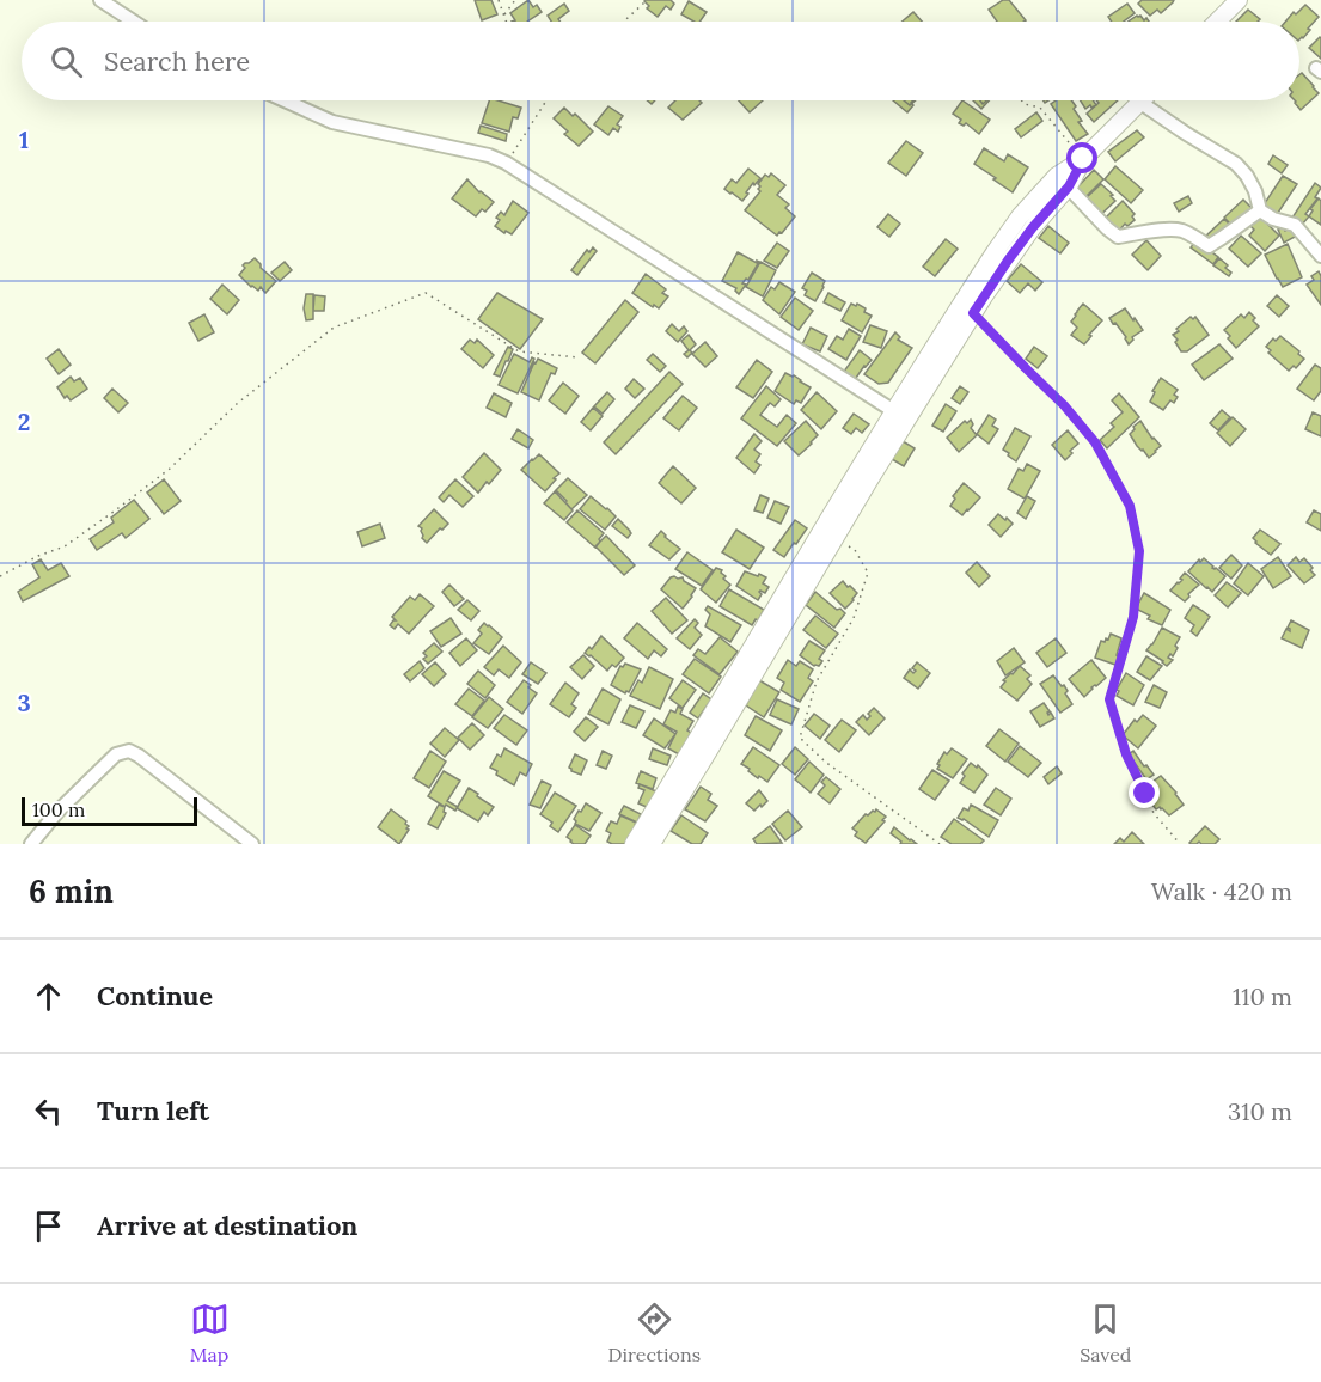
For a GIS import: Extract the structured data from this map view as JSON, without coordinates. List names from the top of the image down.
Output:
{
  "scale_bar": "100 m",
  "page": {
    "search": "Search here",
    "scale": "100 m",
    "heading": ["6 min", "Walk · 420 m"],
    "list": [
      ["Continue", "110 m"],
      ["Turn left", "310 m"],
      "Arrive at destination"
    ],
    "nav": ["Map", "Directions", "Saved"]
  },
  "grid": {
    "rows": ["1", "2", "3"]
  }
}
